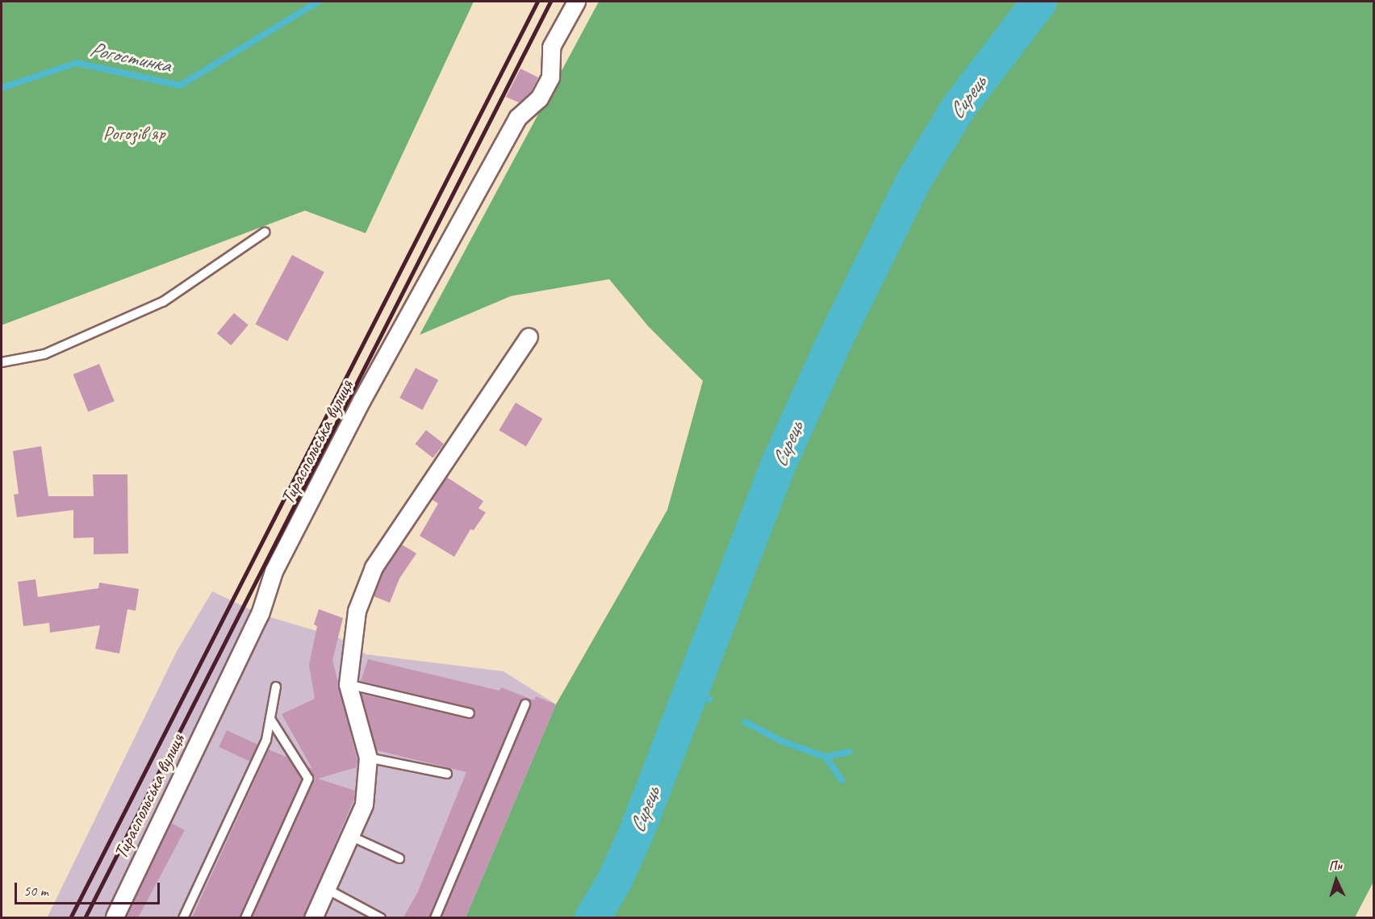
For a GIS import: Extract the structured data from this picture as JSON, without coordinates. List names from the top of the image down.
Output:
{
  "streets": {
    "street": ["Тираспольська вулиця"]
  },
  "water": ["Рогостинка", "Сирець"],
  "parks": ["Рогозів яр"],
  "scale_bar": "50 m",
  "north": "top"
}
